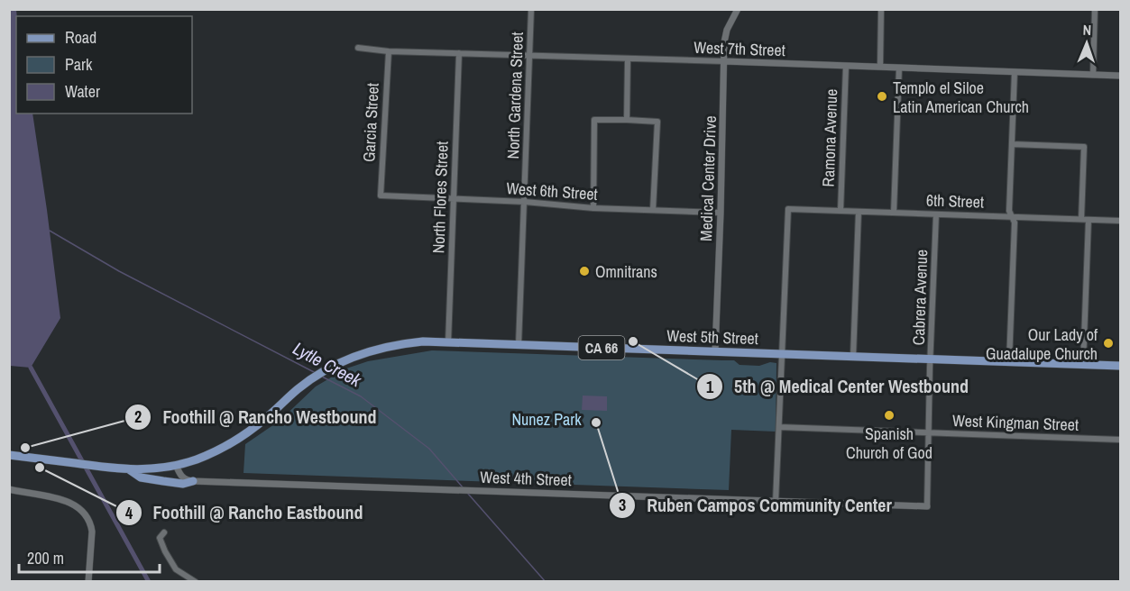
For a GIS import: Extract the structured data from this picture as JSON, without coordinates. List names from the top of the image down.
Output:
{
  "streets": {
    "main road": ["West 5th Street", "CA 66"],
    "street": [
      "West 7th Street",
      "North Gardena Street",
      "Garcia Street",
      "Ramona Avenue",
      "Medical Center Drive",
      "West 6th Street",
      "North Flores Street",
      "6th Street",
      "Cabrera Avenue",
      "West Kingman Street",
      "West 4th Street"
    ]
  },
  "crossings": [
    ["West 7th Street", "North Gardena Street"],
    ["West 7th Street", "Garcia Street"],
    ["West 7th Street", "Ramona Avenue"],
    ["West 7th Street", "Medical Center Drive"],
    ["West 7th Street", "North Flores Street"],
    ["North Gardena Street", "West 6th Street"],
    ["North Gardena Street", "West 5th Street"],
    ["Garcia Street", "West 6th Street"],
    ["Ramona Avenue", "6th Street"],
    ["Medical Center Drive", "West 6th Street"],
    ["Medical Center Drive", "West 5th Street"],
    ["West 6th Street", "North Flores Street"],
    ["North Flores Street", "West 5th Street"],
    ["6th Street", "Cabrera Avenue"],
    ["6th Street", "West 5th Street"],
    ["Cabrera Avenue", "West 5th Street"],
    ["Cabrera Avenue", "West Kingman Street"],
    ["Cabrera Avenue", "West 4th Street"],
    ["West 5th Street", "CA 66"]
  ],
  "water": ["Lytle Creek"],
  "parks": ["Nunez Park"],
  "places": [
    "Templo el Siloe Latin American Church",
    "Omnitrans",
    "5th @ Medical Center Westbound",
    "Our Lady of Guadalupe Church",
    "Spanish Church of God",
    "Ruben Campos Community Center",
    "Foothill @ Rancho Westbound",
    "Foothill @ Rancho Eastbound"
  ],
  "legend": ["Road", "Park", "Water"],
  "scale_bar": "200 m",
  "north": "top"
}
